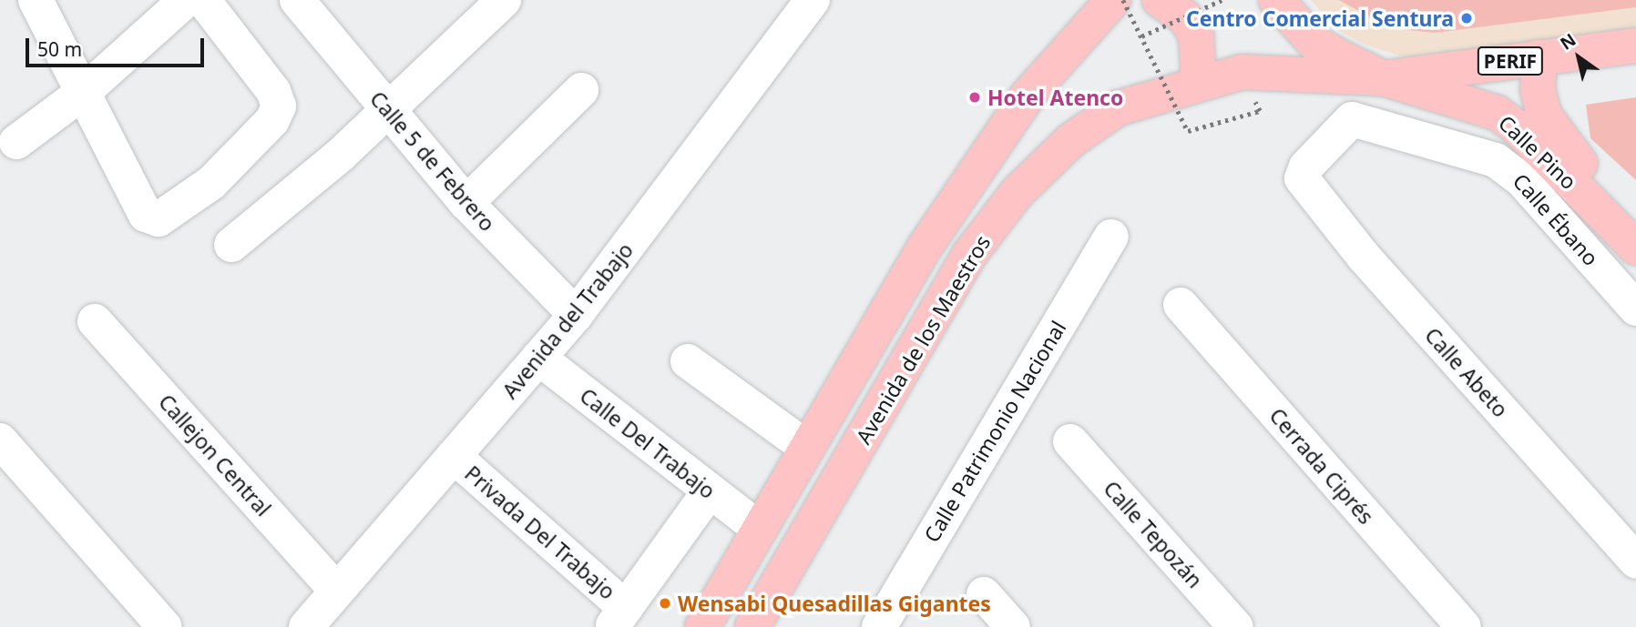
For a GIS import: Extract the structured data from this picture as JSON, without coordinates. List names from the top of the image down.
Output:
{
  "streets": {
    "main road": ["PERIF", "Calle Pino", "Avenida de los Maestros"],
    "street": [
      "Calle 5 de Febrero",
      "Calle Ébano",
      "Avenida del Trabajo",
      "Calle Abeto",
      "Calle Patrimonio Nacional",
      "Calle Del Trabajo",
      "Callejon Central",
      "Cerrada Ciprés",
      "Privada Del Trabajo",
      "Calle Tepozán"
    ]
  },
  "crossings": [
    ["Calle Pino", "Avenida de los Maestros"],
    ["Calle 5 de Febrero", "Avenida del Trabajo"],
    ["Calle Ébano", "Calle Abeto"],
    ["Avenida del Trabajo", "Calle Del Trabajo"],
    ["Avenida del Trabajo", "Callejon Central"],
    ["Avenida del Trabajo", "Privada Del Trabajo"],
    ["Calle Del Trabajo", "Privada Del Trabajo"]
  ],
  "places": ["Centro Comercial Sentura", "Hotel Atenco", "Wensabi Quesadillas Gigantes"],
  "scale_bar": "50 m",
  "north": "top left"
}
